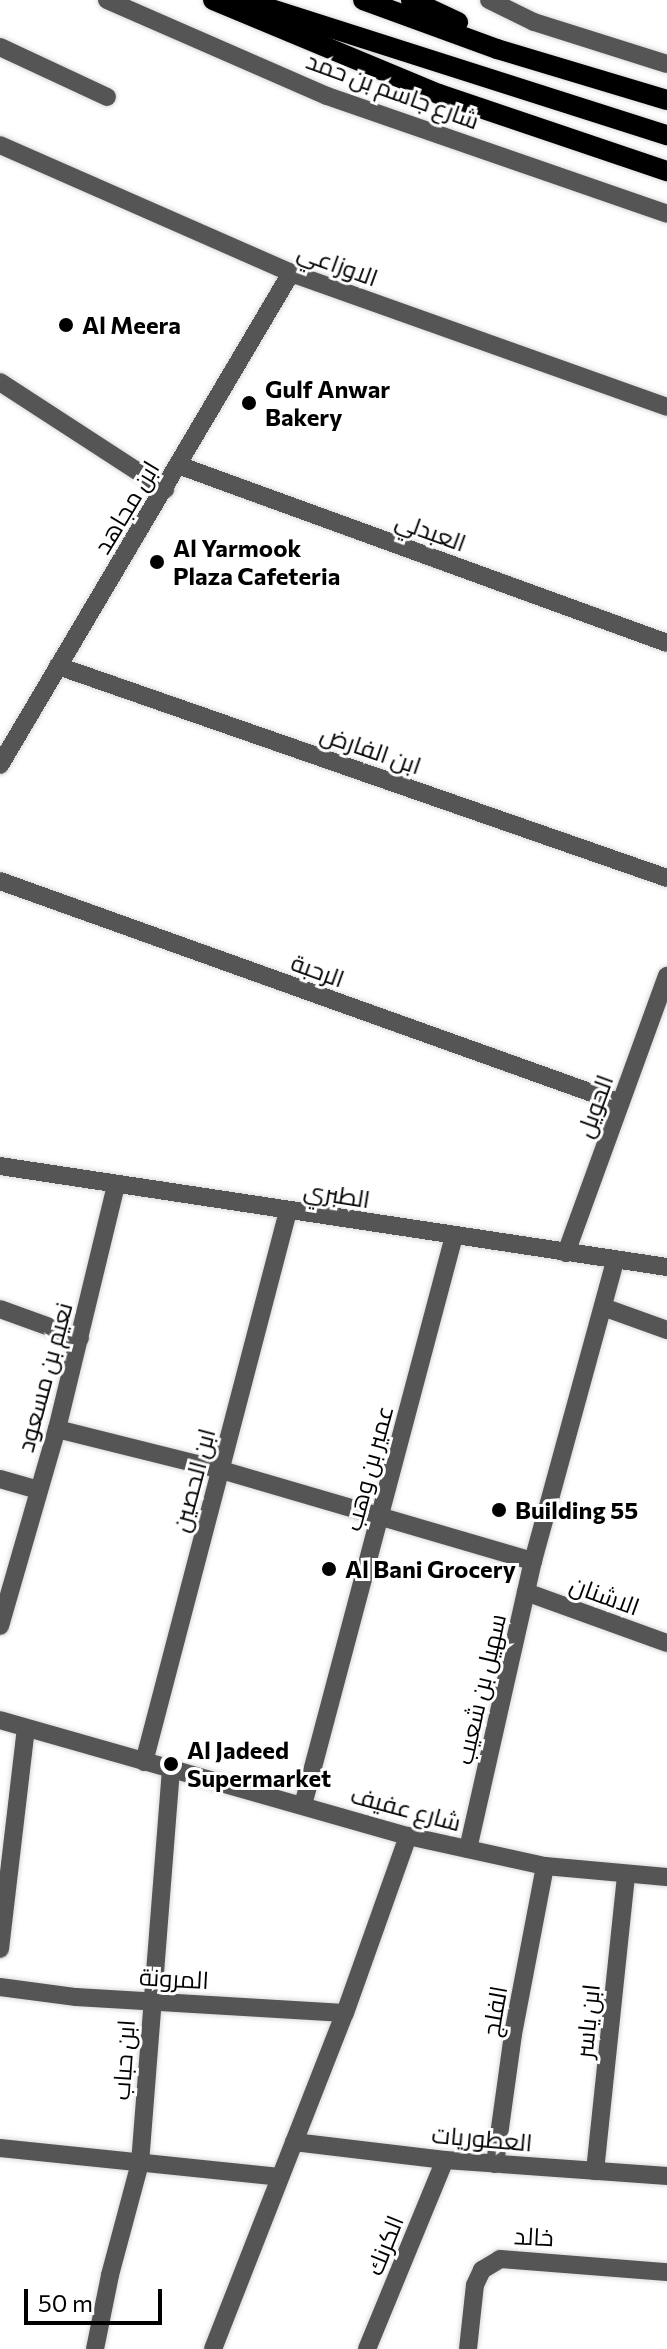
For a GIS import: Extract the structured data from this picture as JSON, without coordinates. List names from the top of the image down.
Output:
{
  "streets": {
    "main road": ["شارع جاسم بن حمد"],
    "street": [
      "الاوزاعي",
      "ابن مجاهد",
      "العبدلي",
      "ابن الفارض",
      "الرحبة",
      "الحويل",
      "الطبري",
      "نعيم بن مسعود",
      "عمير بن وهب",
      "ابن الحصين",
      "الاشنان",
      "سهيل بن شعيب",
      "شارع عفيف",
      "المرونة",
      "الفلج",
      "ابن ياسر",
      "ابن حباب",
      "العطوريات",
      "خالد",
      "الكرنك"
    ]
  },
  "crossings": [
    ["الاوزاعي", "ابن مجاهد"],
    ["ابن مجاهد", "العبدلي"],
    ["ابن مجاهد", "ابن الفارض"],
    ["الرحبة", "الحويل"],
    ["الحويل", "الطبري"],
    ["الطبري", "نعيم بن مسعود"],
    ["الطبري", "عمير بن وهب"],
    ["الطبري", "ابن الحصين"],
    ["الطبري", "سهيل بن شعيب"],
    ["عمير بن وهب", "شارع عفيف"],
    ["ابن الحصين", "شارع عفيف"],
    ["الاشنان", "سهيل بن شعيب"],
    ["سهيل بن شعيب", "شارع عفيف"],
    ["شارع عفيف", "الفلج"],
    ["شارع عفيف", "ابن ياسر"],
    ["شارع عفيف", "ابن حباب"],
    ["المرونة", "ابن حباب"],
    ["الفلج", "العطوريات"],
    ["ابن ياسر", "العطوريات"],
    ["العطوريات", "الكرنك"]
  ],
  "places": [
    "Al Meera",
    "Gulf Anwar Bakery",
    "Al Yarmook Plaza Cafeteria",
    "Building 55",
    "Al Bani Grocery",
    "Al Jadeed Supermarket"
  ],
  "scale_bar": "50 m"
}
